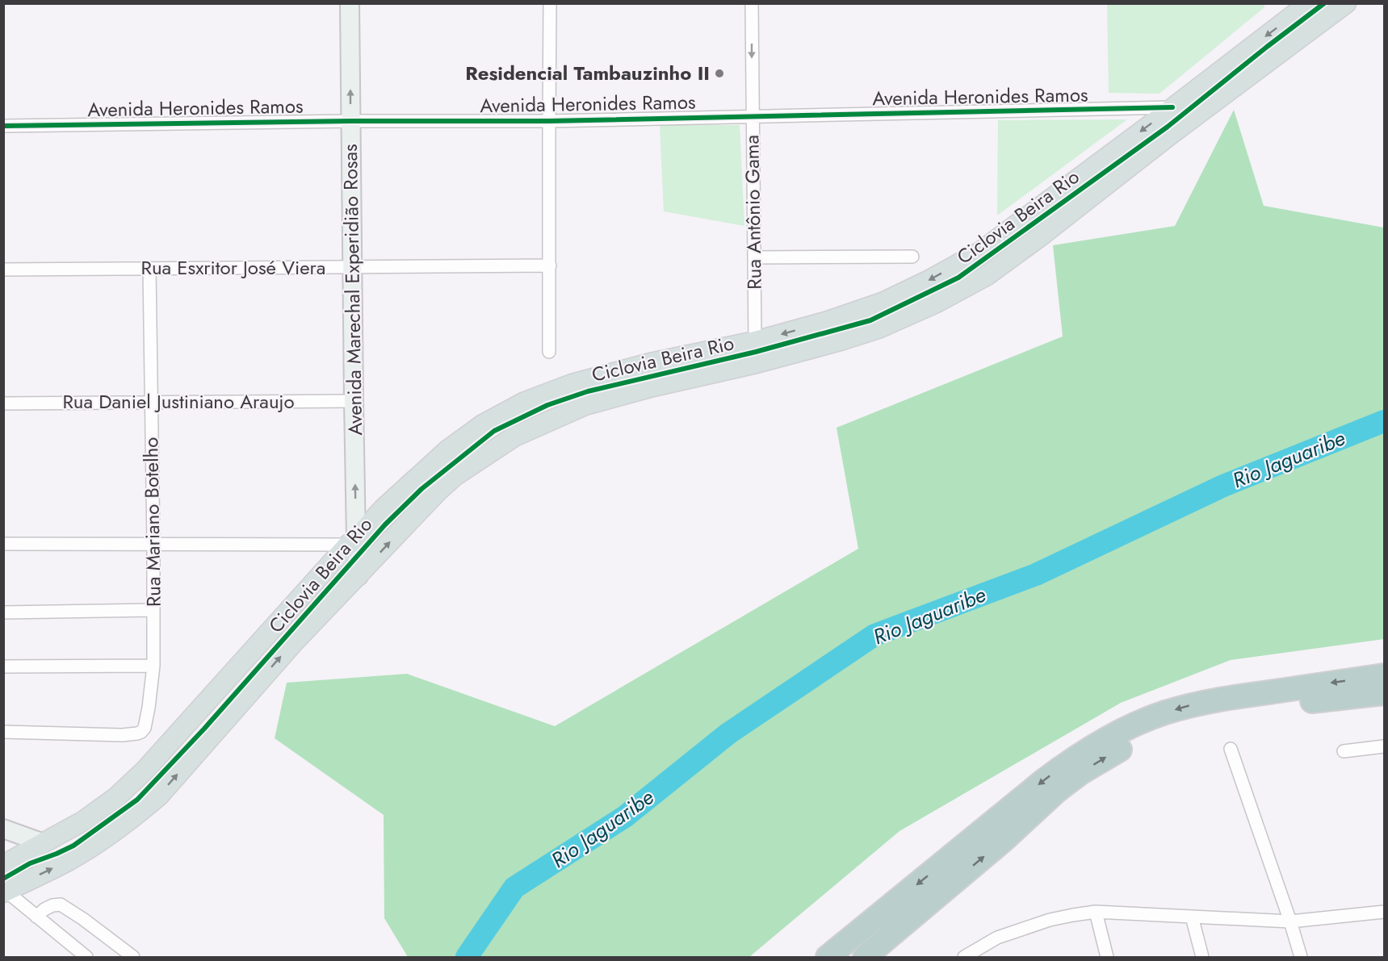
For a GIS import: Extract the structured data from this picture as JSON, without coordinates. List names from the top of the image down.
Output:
{
  "streets": {
    "main road": ["Avenida Marechal Experidião Rosas"],
    "street": [
      "Avenida Heronides Ramos",
      "Rua Antônio Gama",
      "Rua Esxritor José Viera",
      "Rua Daniel Justiniano Araujo",
      "Rua Mariano Botelho"
    ],
    "cycle path": ["Ciclovia Beira Rio"]
  },
  "crossings": [
    ["Avenida Heronides Ramos", "Rua Antônio Gama"],
    ["Avenida Heronides Ramos", "Avenida Marechal Experidião Rosas"],
    ["Rua Esxritor José Viera", "Avenida Marechal Experidião Rosas"],
    ["Rua Esxritor José Viera", "Rua Mariano Botelho"],
    ["Avenida Marechal Experidião Rosas", "Rua Daniel Justiniano Araujo"],
    ["Rua Daniel Justiniano Araujo", "Rua Mariano Botelho"]
  ],
  "one_way": ["Avenida Marechal Experidião Rosas"],
  "water": ["Rio Jaguaribe"],
  "places": ["Residencial Tambauzinho II"]
}
